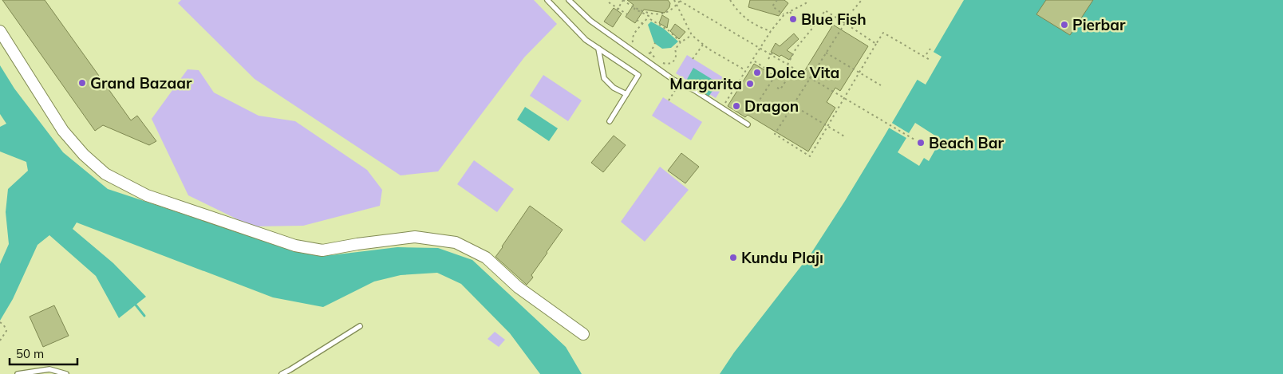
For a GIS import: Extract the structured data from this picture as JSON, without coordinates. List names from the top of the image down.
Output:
{
  "places": [
    "Blue Fish",
    "Pierbar",
    "Dolce Vita",
    "Grand Bazaar",
    "Margarita",
    "Dragon",
    "Beach Bar",
    "Kundu Plajı"
  ],
  "scale_bar": "50 m"
}
